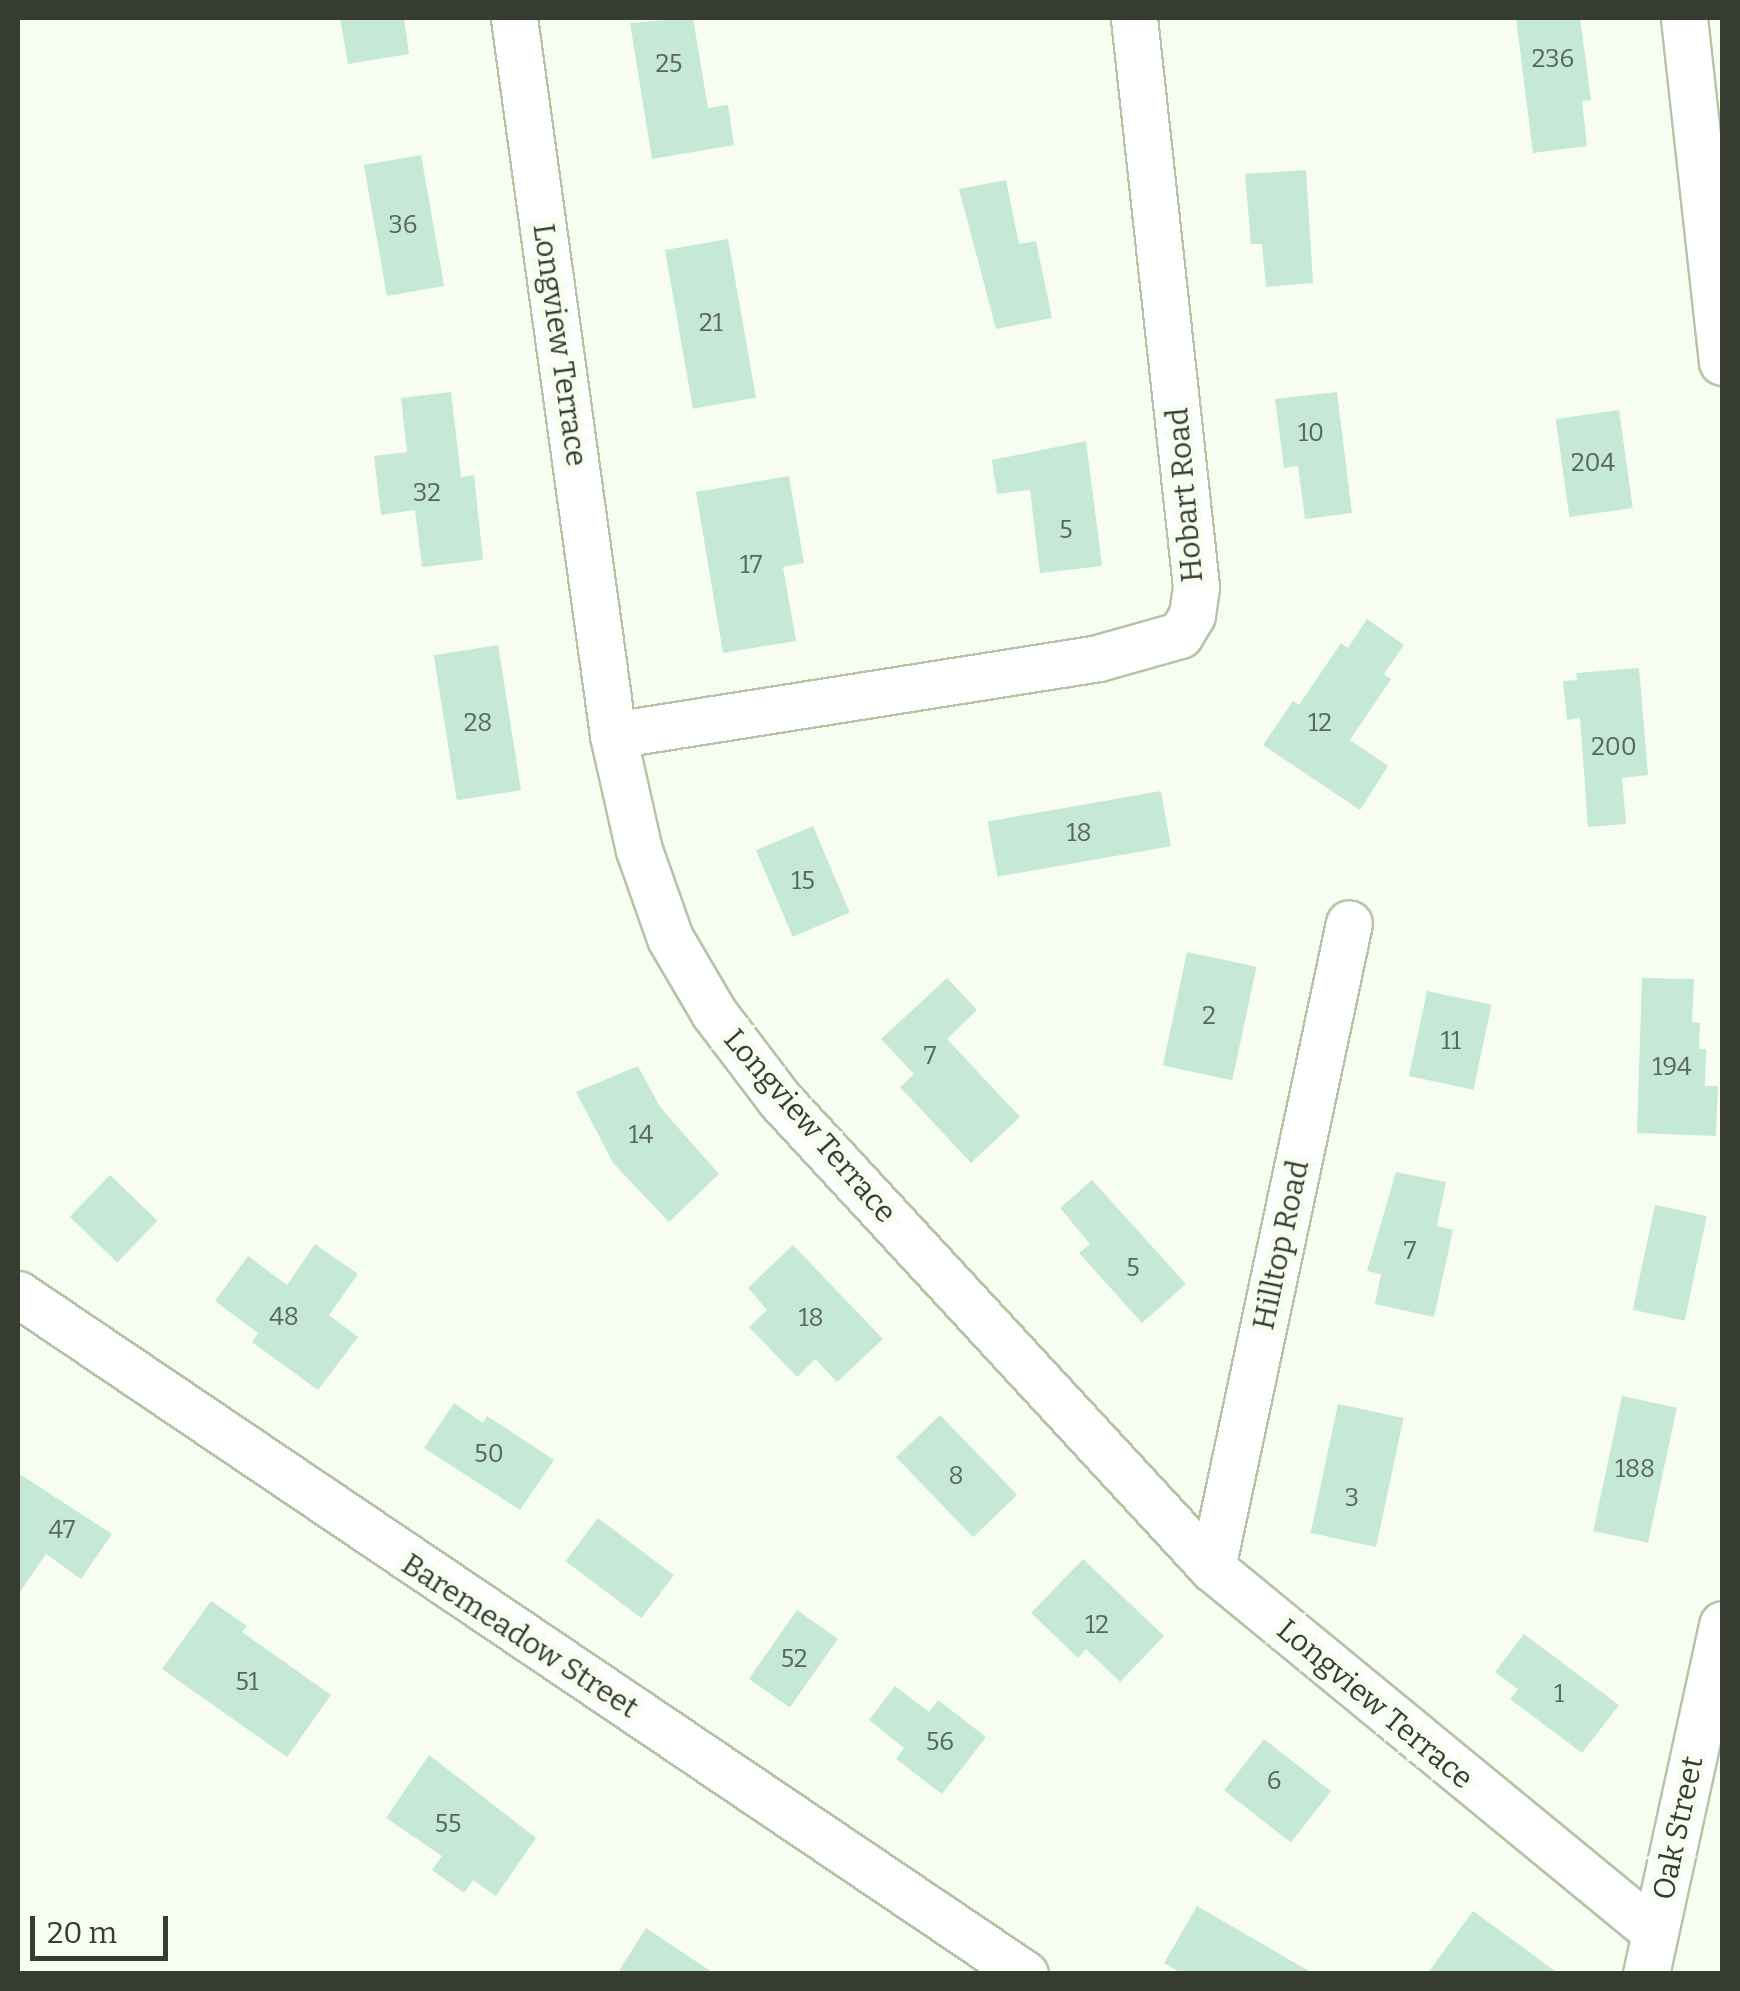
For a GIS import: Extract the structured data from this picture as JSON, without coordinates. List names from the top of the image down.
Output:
{
  "streets": {
    "street": [
      "Longview Terrace",
      "Hobart Road",
      "Hilltop Road",
      "Baremeadow Street",
      "Oak Street"
    ]
  },
  "crossings": [
    ["Longview Terrace", "Hobart Road"],
    ["Longview Terrace", "Hilltop Road"],
    ["Longview Terrace", "Oak Street"]
  ],
  "house_numbers": [
    "236",
    "25",
    "36",
    "21",
    "10",
    "204",
    "32",
    "5",
    "17",
    "28",
    "12",
    "200",
    "18",
    "15",
    "2",
    "11",
    "7",
    "194",
    "14",
    "7",
    "5",
    "48",
    "18",
    "50",
    "188",
    "8",
    "3",
    "47",
    "12",
    "52",
    "51",
    "1",
    "56",
    "6",
    "55"
  ],
  "scale_bar": "20 m"
}
